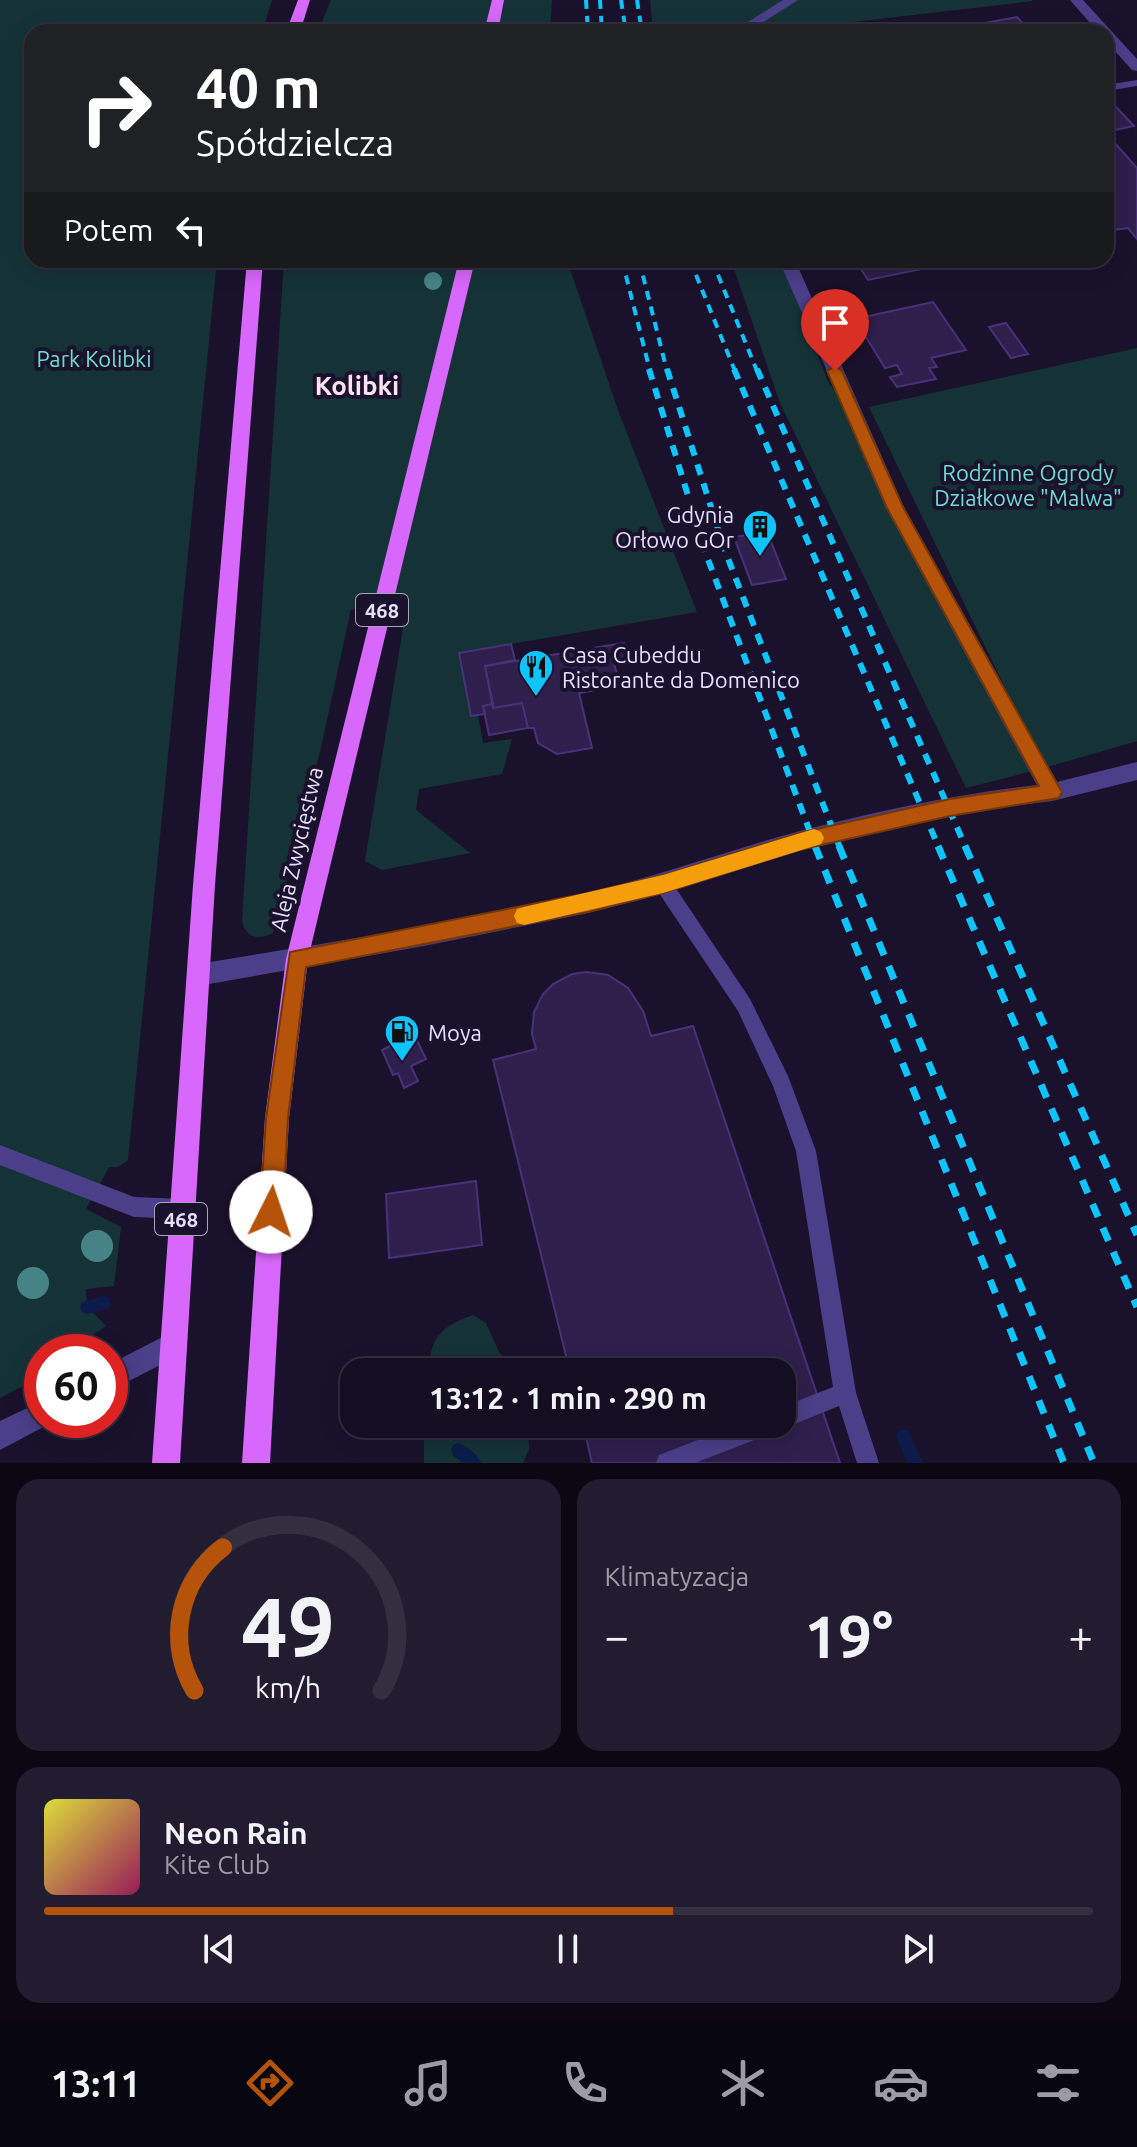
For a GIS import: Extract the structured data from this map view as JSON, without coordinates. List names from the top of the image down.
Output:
{
  "streets": {
    "main road": ["468", "Aleja Zwycięstwa"]
  },
  "districts": ["Kolibki"],
  "parks": ["Park Kolibki", "Rodzinne Ogrody Działkowe \"Malwa\""],
  "places": {
    "building": ["Gdynia Orłowo GOr"],
    "restaurant": ["Casa Cubeddu Ristorante da Domenico"],
    "fuel station": ["Moya"]
  },
  "page": {
    "turn": ["40 m", "Spółdzielcza"],
    "then": "Potem",
    "limit": "60",
    "trip": "13:12 · 1 min · 290 m",
    "tile": "Klimatyzacja",
    "heat": ["−", "19°", "+"],
    "song": ["Neon Rain", "Kite Club"],
    "tabs": "13:11",
    "gauge": ["49", "km/h"]
  }
}
